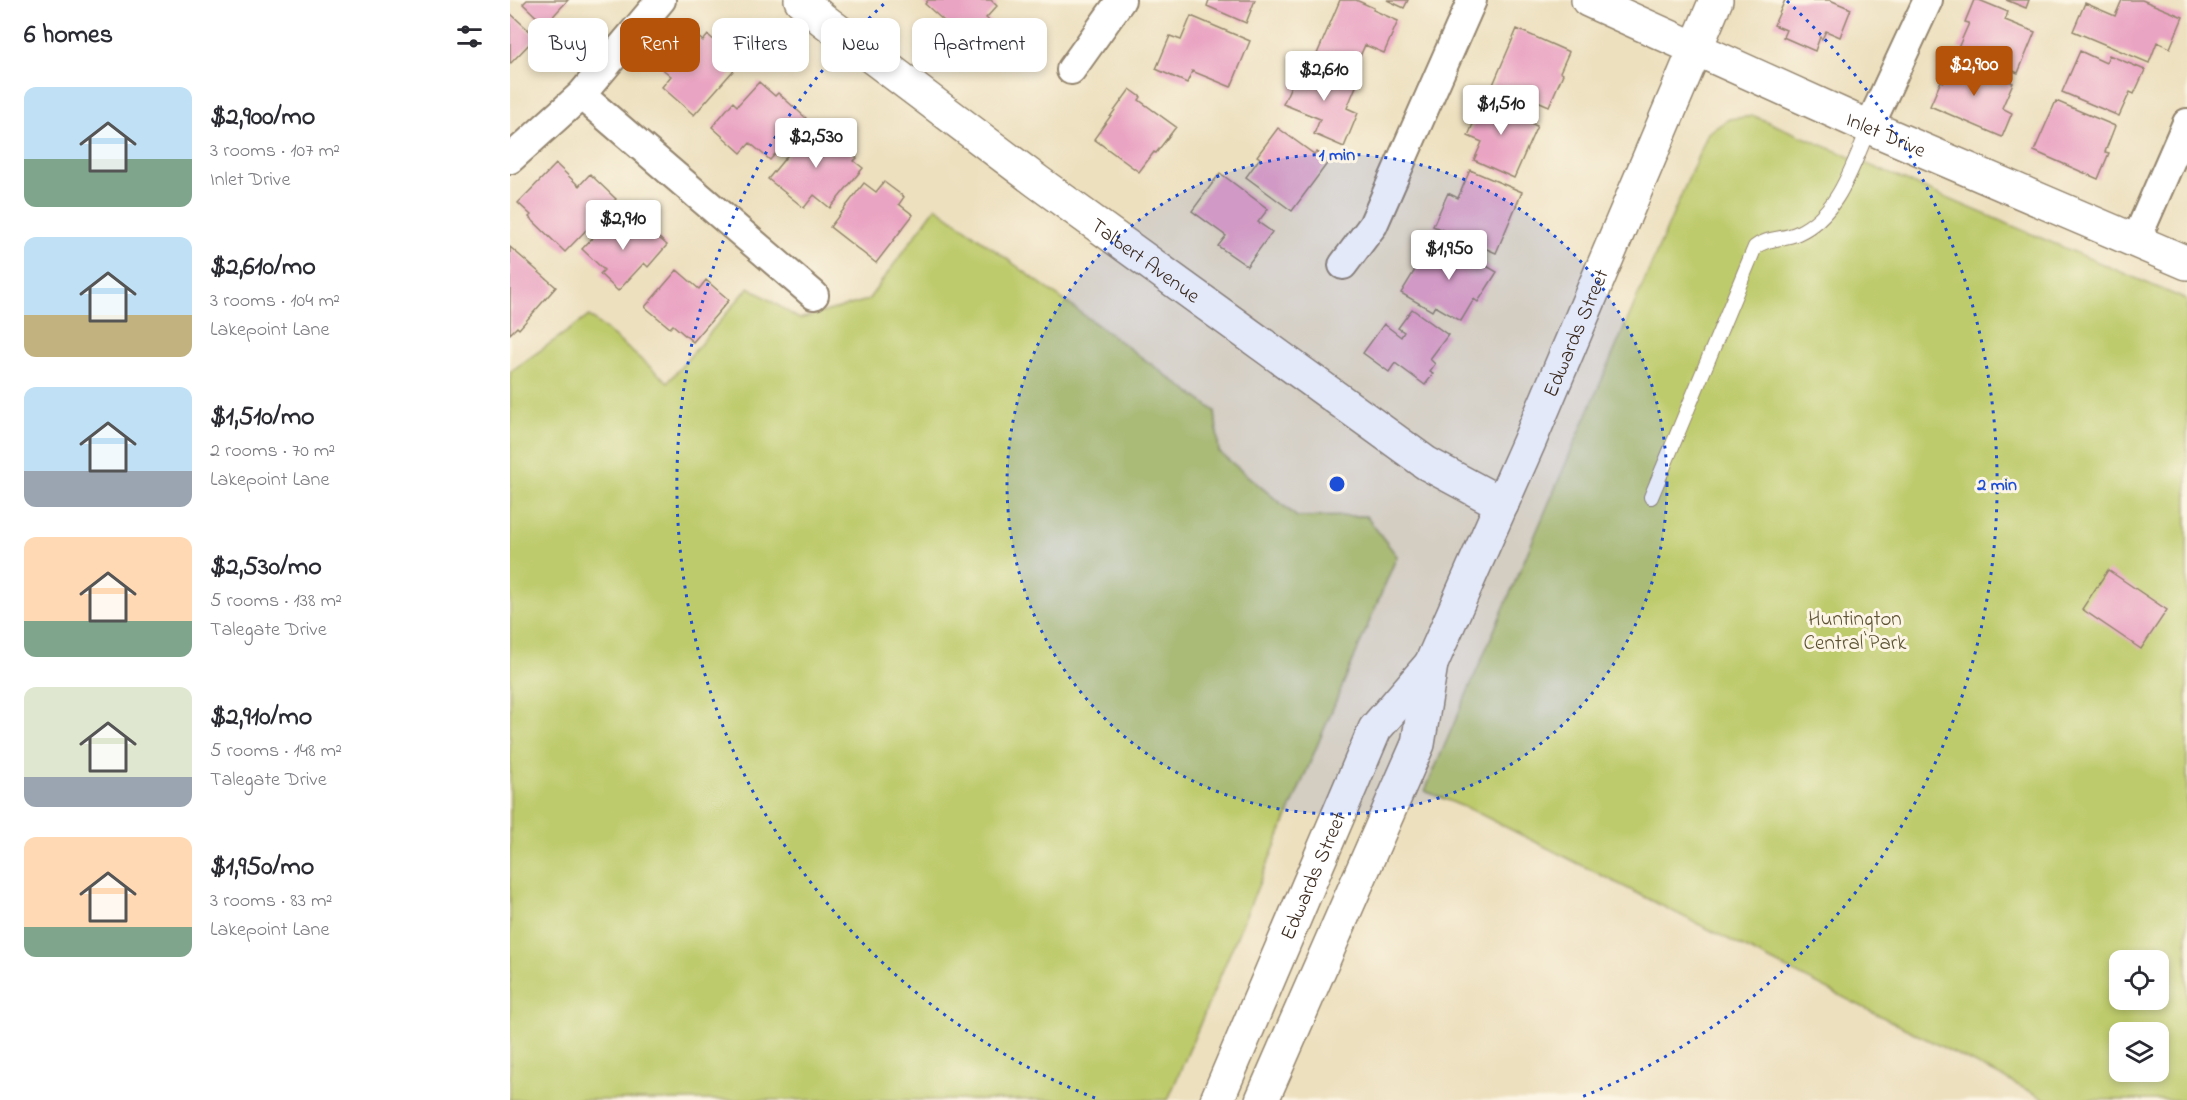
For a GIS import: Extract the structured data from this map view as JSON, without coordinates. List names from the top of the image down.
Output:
{
  "streets": {
    "main road": ["Inlet Drive", "Talbert Avenue", "Edwards Street"]
  },
  "crossings": [
    ["Inlet Drive", "Edwards Street"],
    ["Talbert Avenue", "Edwards Street"]
  ],
  "parks": ["Huntington Central Park"],
  "page": {
    "heading": "6 homes",
    "chip": [
      "Buy",
      "Rent",
      "Filters",
      "New",
      "Apartment"
    ],
    "price": [
      "$2,900",
      "$2,610",
      "$1,510",
      "$2,530",
      "$2,910",
      "$1,950"
    ],
    "list": [
      {
        "name": "$2,900/mo",
        "note": "3 rooms · 107 m² · Inlet Drive"
      },
      {
        "name": "$2,610/mo",
        "note": "3 rooms · 104 m² · Lakepoint Lane"
      },
      {
        "name": "$1,510/mo",
        "note": "2 rooms · 70 m² · Lakepoint Lane"
      },
      {
        "name": "$2,530/mo",
        "note": "5 rooms · 138 m² · Talegate Drive"
      },
      {
        "name": "$2,910/mo",
        "note": "5 rooms · 148 m² · Talegate Drive"
      },
      {
        "name": "$1,950/mo",
        "note": "3 rooms · 83 m² · Lakepoint Lane"
      }
    ]
  },
  "rings": ["1 min", "2 min"]
}
